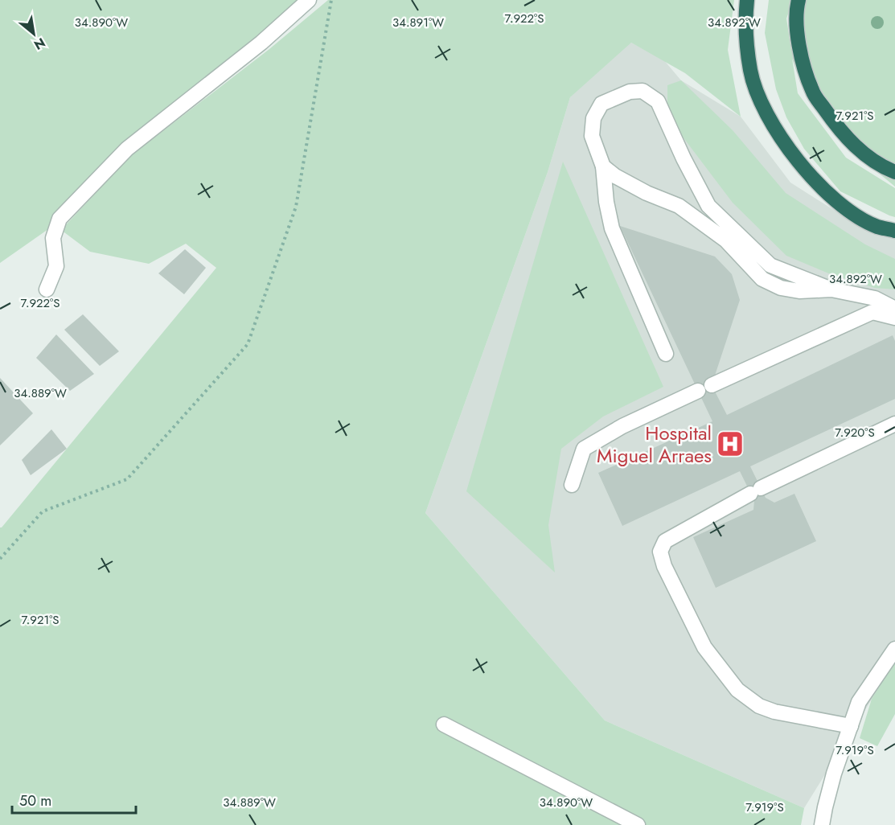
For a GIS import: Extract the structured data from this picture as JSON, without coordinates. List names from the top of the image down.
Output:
{
  "places": {
    "hospital": ["Hospital Miguel Arraes"]
  },
  "scale_bar": "50 m",
  "north": "bottom right",
  "coordinates": [
    "7.922°S",
    "34.891°W",
    "34.892°W",
    "34.890°W",
    "7.921°S",
    "34.889°W",
    "7.920°S",
    "7.919°S"
  ]
}
